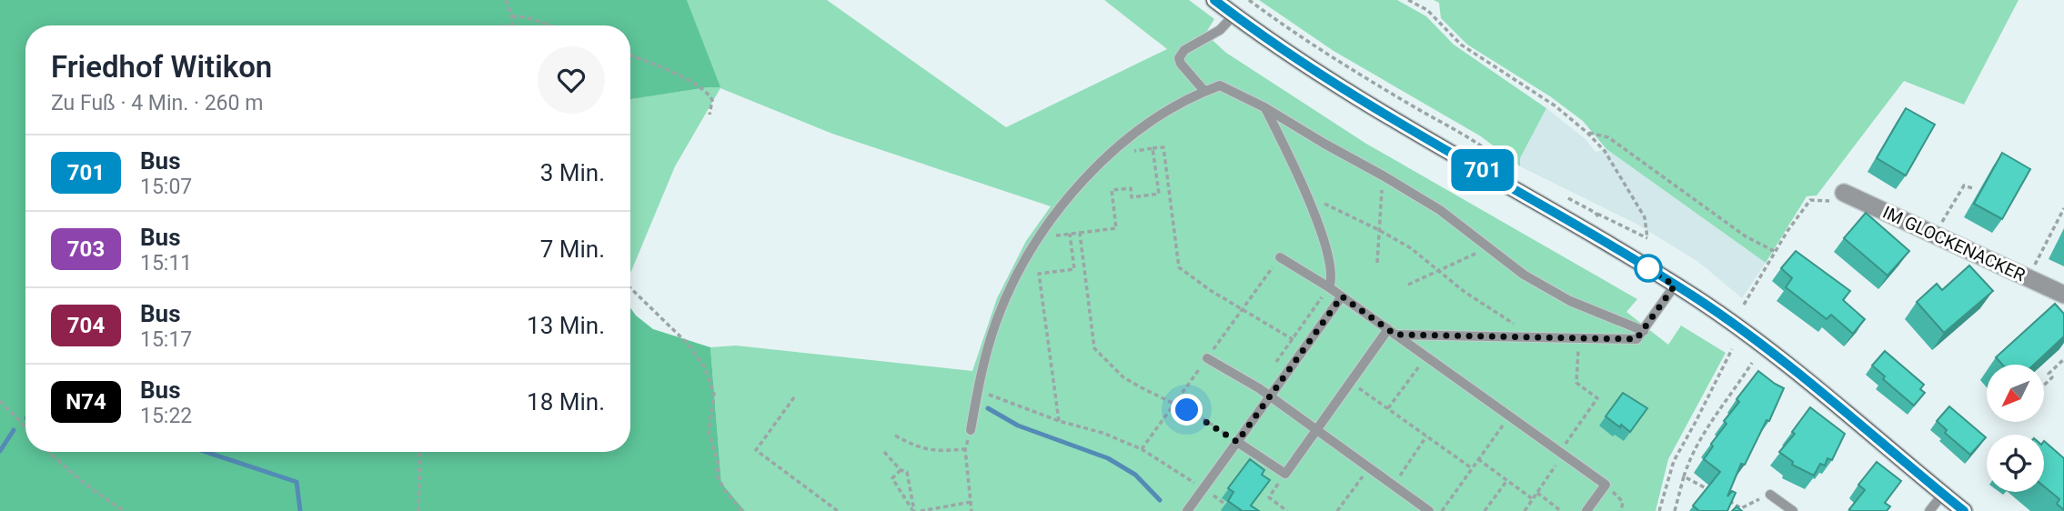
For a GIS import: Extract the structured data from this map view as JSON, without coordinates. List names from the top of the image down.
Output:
{
  "streets": {
    "street": ["IM GLOCKENACKER"]
  },
  "lines": ["bus line 701"],
  "north": "bottom left",
  "page": {
    "on_map": "701",
    "heading": ["Friedhof Witikon", "Zu Fuß · 4 Min. · 260 m"],
    "list": [
      {
        "mark": "701",
        "name": "Bus",
        "note": "15:07",
        "value": "3 Min."
      },
      {
        "mark": "703",
        "name": "Bus",
        "note": "15:11",
        "value": "7 Min."
      },
      {
        "mark": "704",
        "name": "Bus",
        "note": "15:17",
        "value": "13 Min."
      },
      {
        "mark": "N74",
        "name": "Bus",
        "note": "15:22",
        "value": "18 Min."
      }
    ]
  }
}
